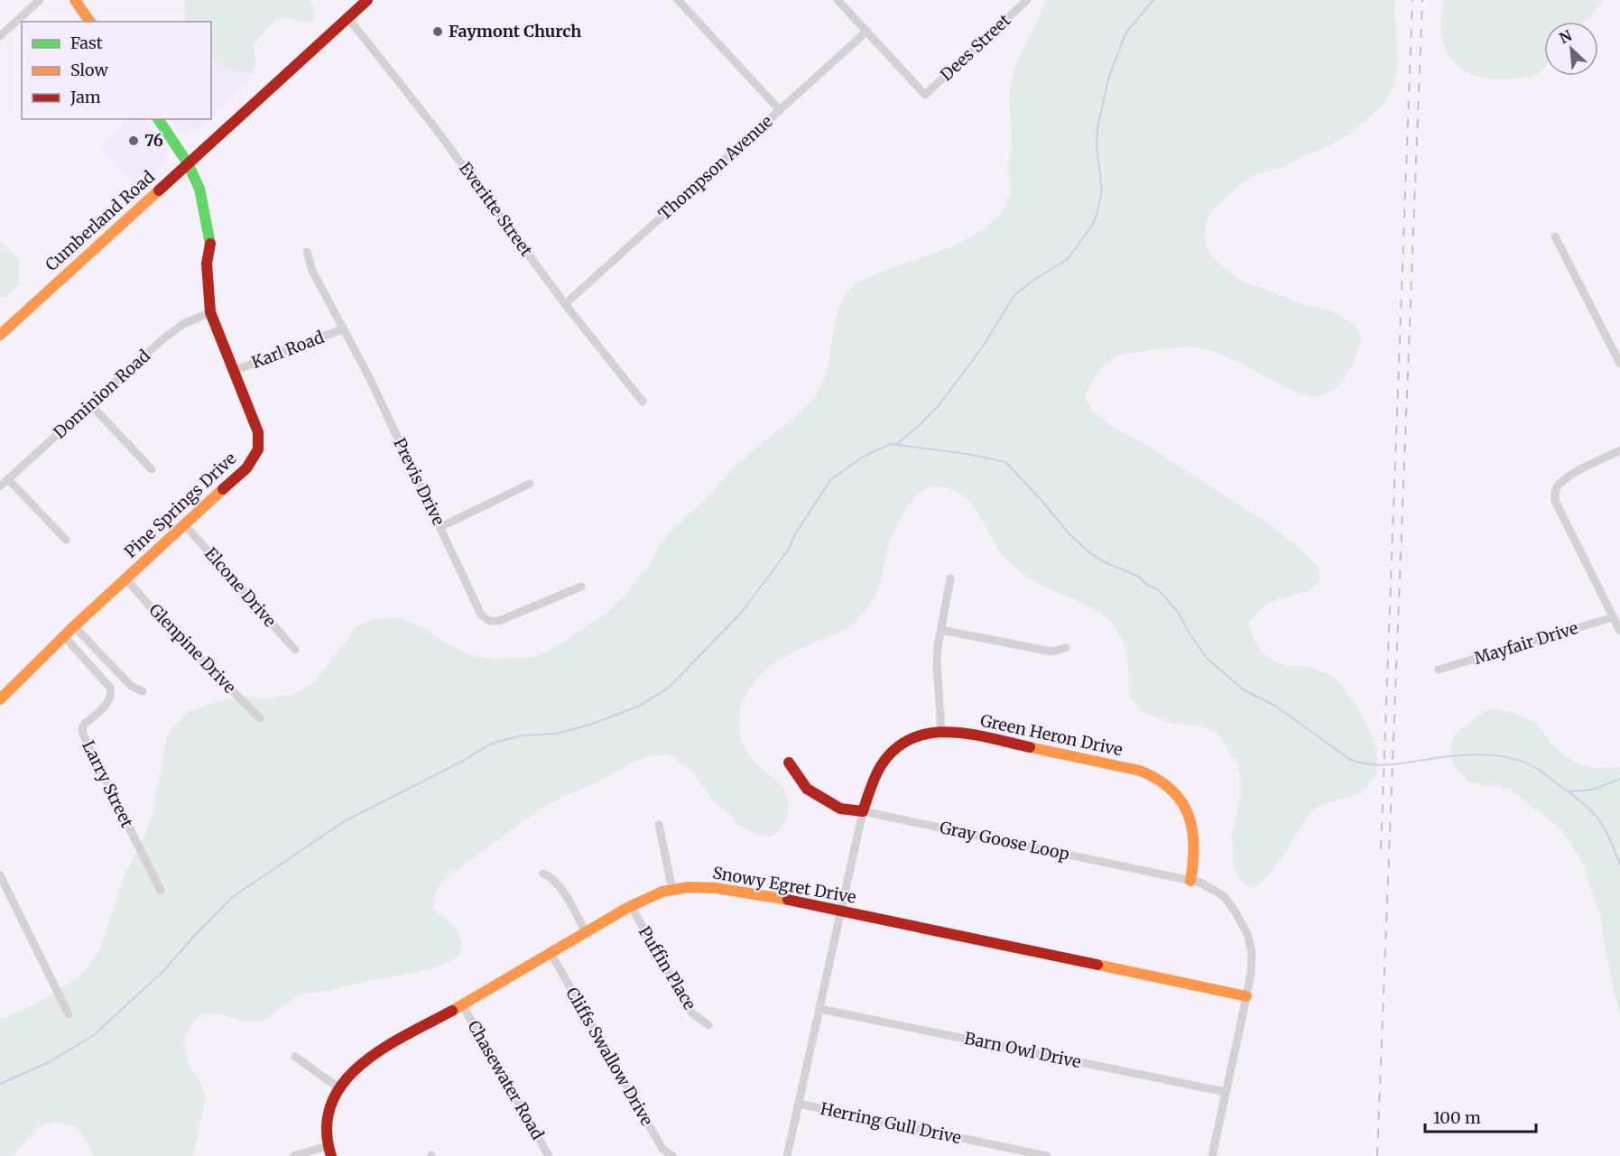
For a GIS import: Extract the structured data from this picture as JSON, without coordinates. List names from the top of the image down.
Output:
{
  "streets": {
    "street": [
      "Dees Street",
      "Thompson Avenue",
      "Everitte Street",
      "Cumberland Road",
      "Karl Road",
      "Dominion Road",
      "Previs Drive",
      "Pine Springs Drive",
      "Elcone Drive",
      "Mayfair Drive",
      "Glenpine Drive",
      "Green Heron Drive",
      "Larry Street",
      "Gray Goose Loop",
      "Snowy Egret Drive",
      "Puffin Place",
      "Barn Owl Drive",
      "Cliffs Swallow Drive",
      "Chasewater Road",
      "Herring Gull Drive"
    ]
  },
  "crossings": [
    ["Dees Street", "Thompson Avenue"],
    ["Thompson Avenue", "Everitte Street"],
    ["Everitte Street", "Cumberland Road"],
    ["Cumberland Road", "Pine Springs Drive"],
    ["Karl Road", "Previs Drive"],
    ["Karl Road", "Pine Springs Drive"],
    ["Dominion Road", "Pine Springs Drive"],
    ["Pine Springs Drive", "Elcone Drive"],
    ["Pine Springs Drive", "Glenpine Drive"],
    ["Pine Springs Drive", "Larry Street"],
    ["Green Heron Drive", "Gray Goose Loop"],
    ["Gray Goose Loop", "Snowy Egret Drive"],
    ["Gray Goose Loop", "Barn Owl Drive"],
    ["Snowy Egret Drive", "Puffin Place"],
    ["Snowy Egret Drive", "Cliffs Swallow Drive"],
    ["Snowy Egret Drive", "Chasewater Road"]
  ],
  "places": ["Faymont Church", "76"],
  "legend": ["Fast", "Slow", "Jam"],
  "scale_bar": "100 m",
  "north": "top left"
}
